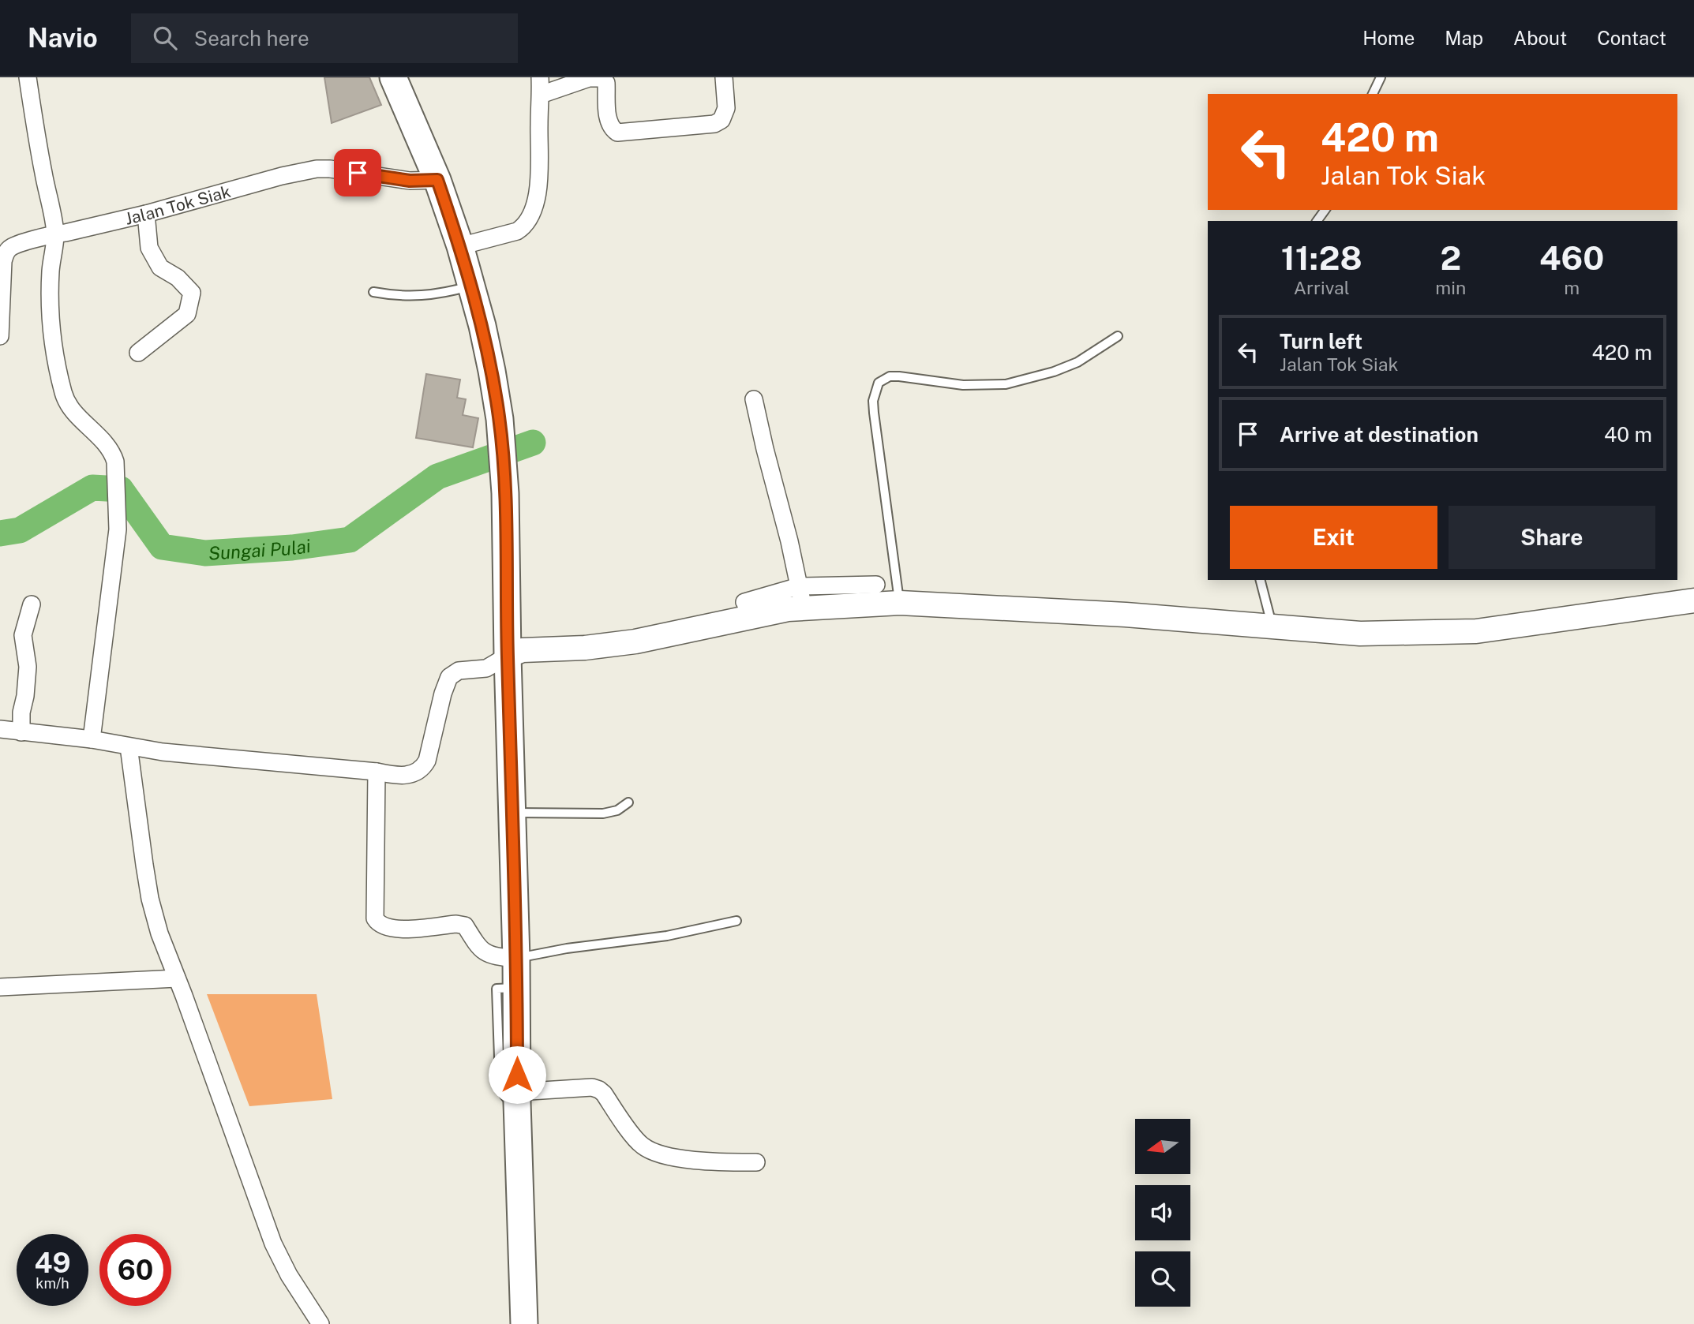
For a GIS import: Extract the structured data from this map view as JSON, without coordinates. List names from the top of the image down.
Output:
{
  "streets": {
    "street": ["Jalan Tok Siak"]
  },
  "water": ["Sungai Pulai"],
  "north": "left",
  "page": {
    "header": "Navio",
    "search": "Search here",
    "nav": [
      "Home",
      "Map",
      "About",
      "Contact"
    ],
    "turn": ["420 m", "Jalan Tok Siak"],
    "eta": [
      "11:28",
      "Arrival",
      "2",
      "min",
      "460",
      "m"
    ],
    "list": [
      {
        "name": "Turn left",
        "note": "Jalan Tok Siak",
        "value": "420 m"
      },
      {
        "name": "Arrive at destination",
        "value": "40 m"
      }
    ],
    "buttons": ["Exit", "Share"],
    "speed": "49 km/h",
    "limit": "60"
  }
}
